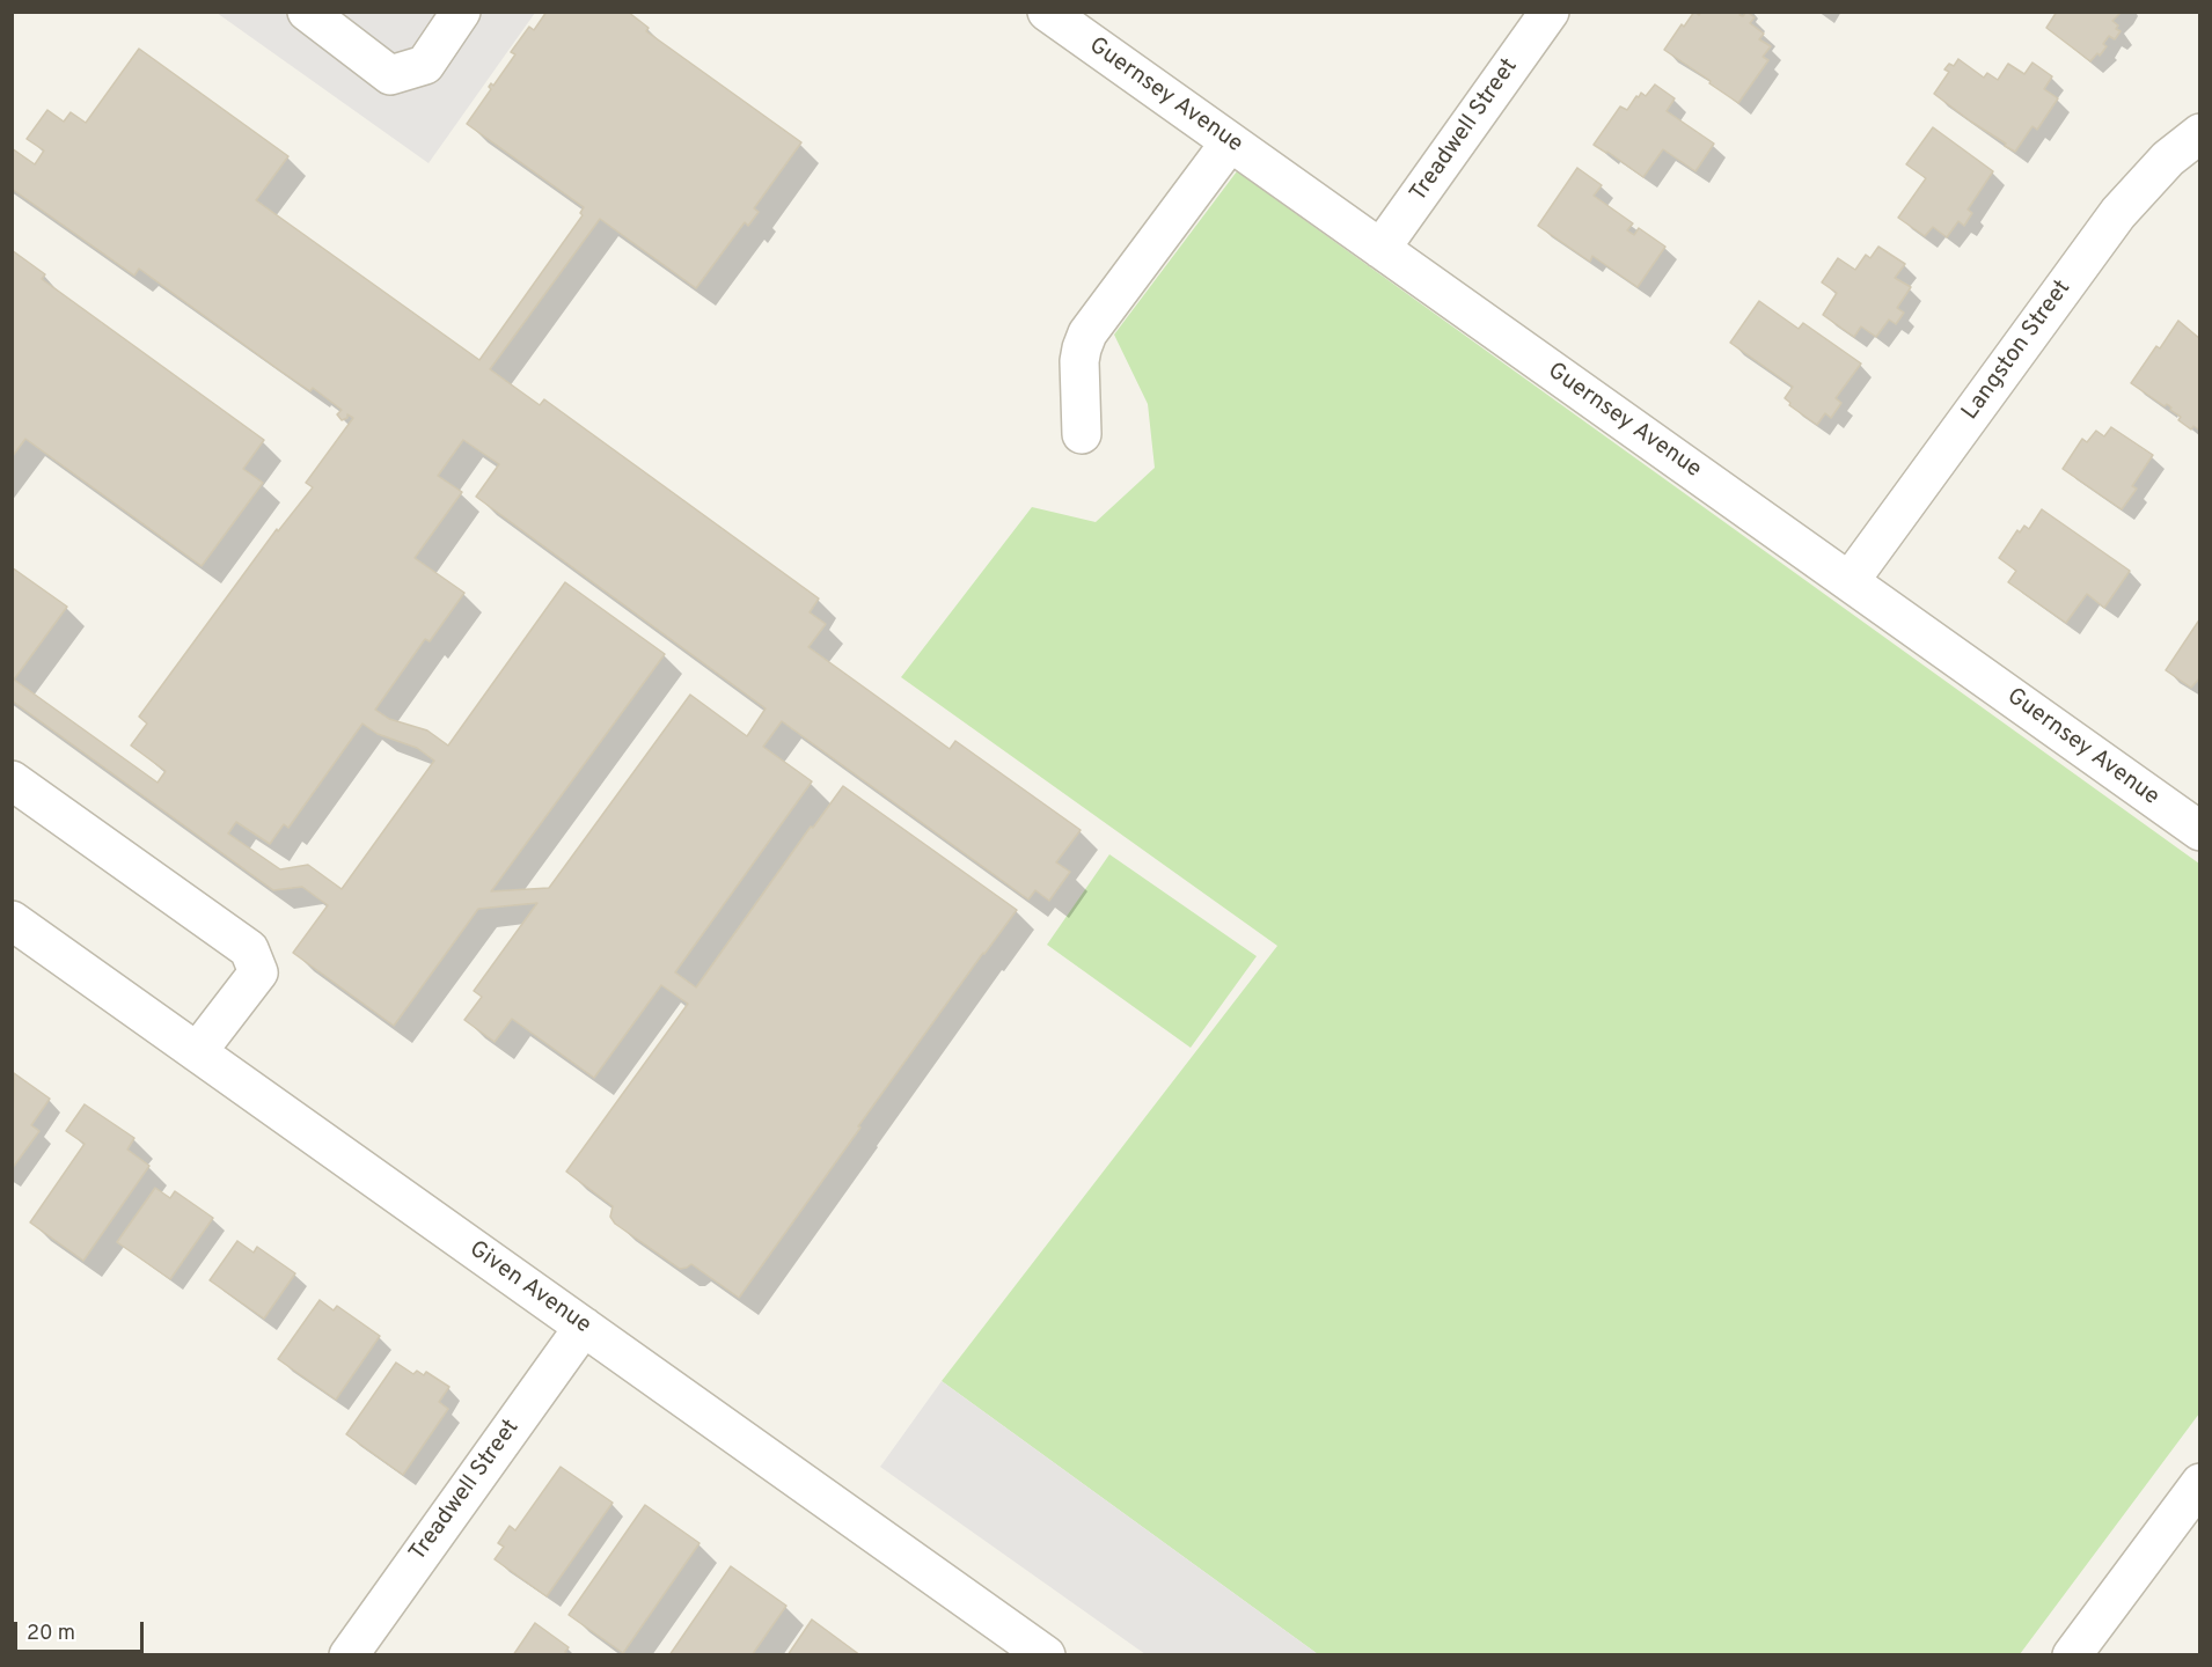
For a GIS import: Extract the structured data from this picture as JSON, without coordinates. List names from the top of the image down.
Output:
{
  "streets": {
    "street": [
      "Guernsey Avenue",
      "Treadwell Street",
      "Langston Street",
      "Given Avenue"
    ]
  },
  "crossings": [
    ["Guernsey Avenue", "Treadwell Street"],
    ["Guernsey Avenue", "Langston Street"],
    ["Treadwell Street", "Given Avenue"]
  ],
  "scale_bar": "20 m"
}
